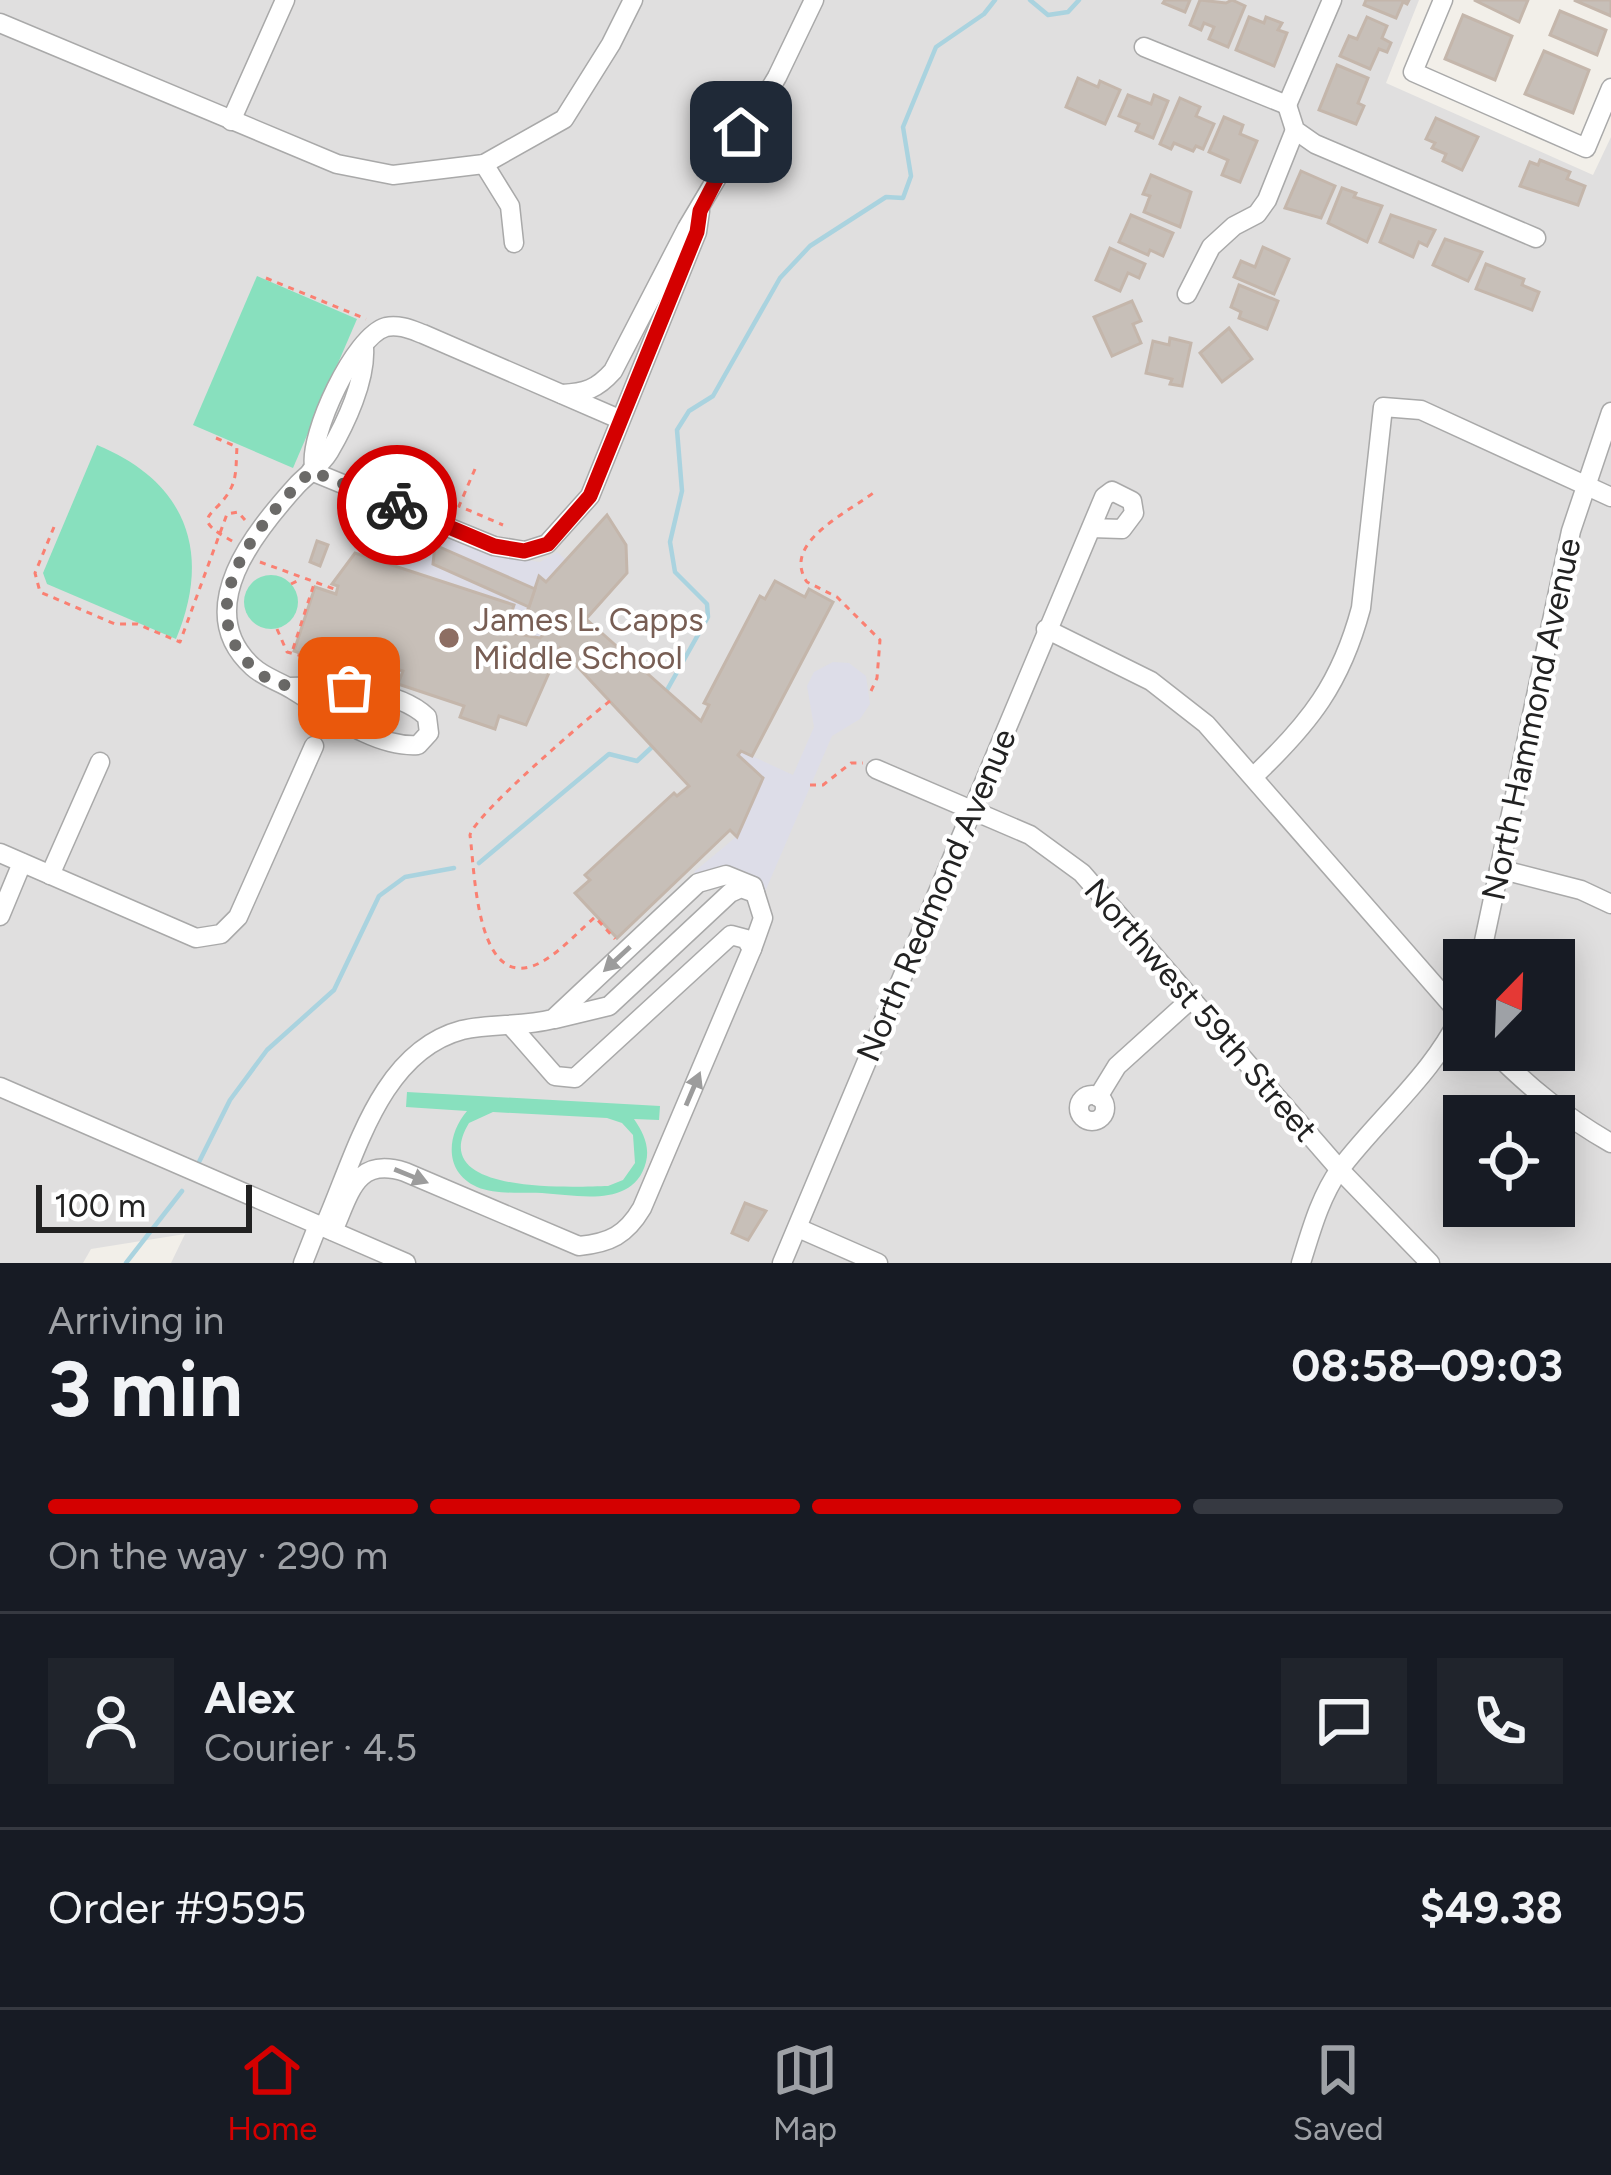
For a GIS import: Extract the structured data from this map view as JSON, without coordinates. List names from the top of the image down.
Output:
{
  "streets": {
    "street": ["North Hammond Avenue", "North Redmond Avenue", "Northwest 59th Street"]
  },
  "crossings": [
    ["North Redmond Avenue", "Northwest 59th Street"]
  ],
  "places": ["James L. Capps Middle School"],
  "scale_bar": "100 m",
  "north": "top right",
  "page": {
    "scale": "100 m",
    "heading": ["3 min", "Arriving in", "08:58–09:03"],
    "panel": [
      "Alex",
      "Courier · 4.5",
      "Order #9595",
      "$49.38"
    ],
    "bar": "On the way · 290 m",
    "tabs": ["Home", "Map", "Saved"]
  }
}
